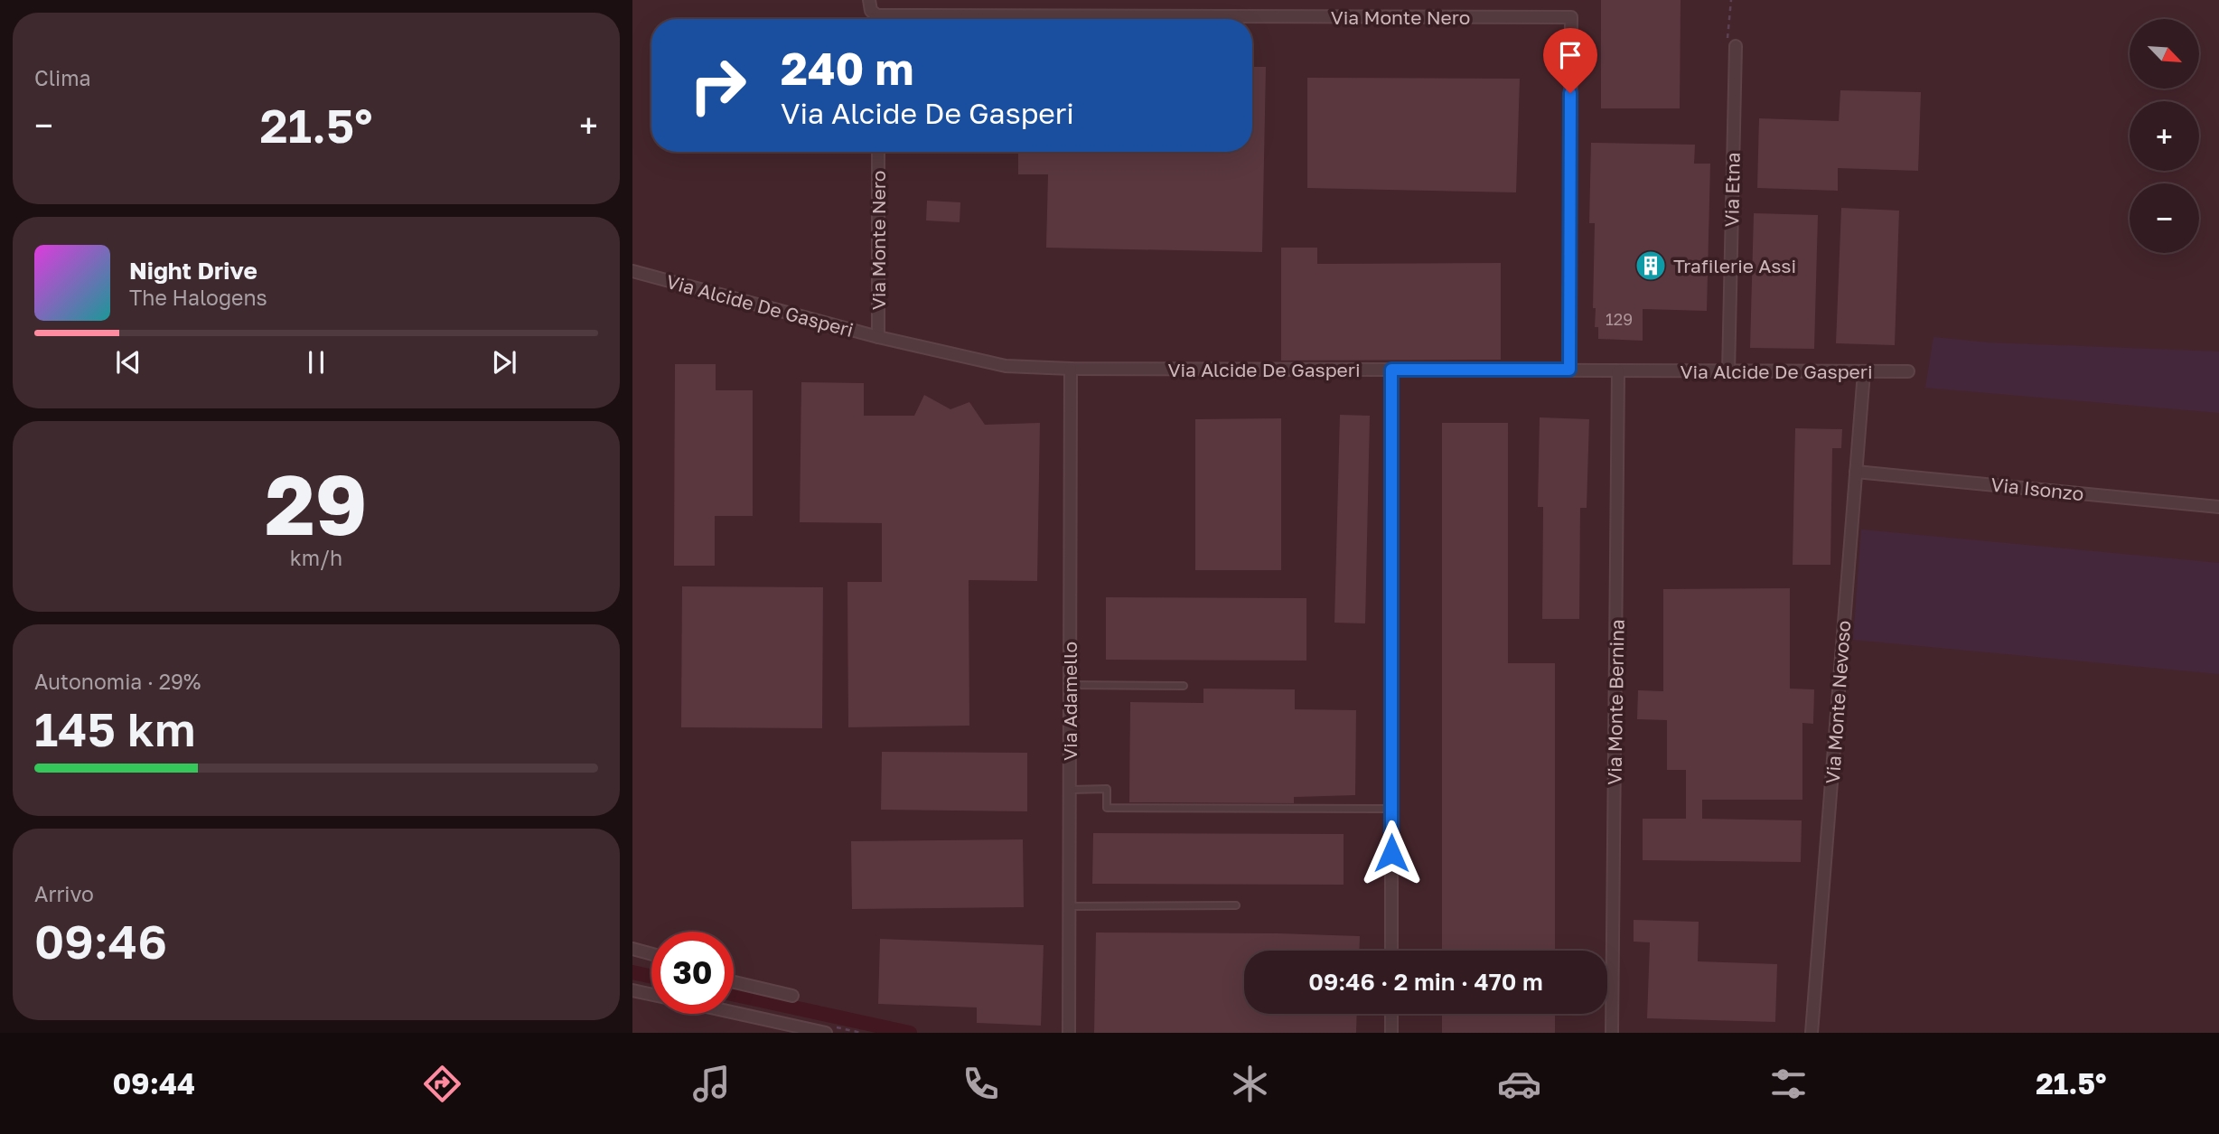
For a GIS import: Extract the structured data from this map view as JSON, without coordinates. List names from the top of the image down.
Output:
{
  "streets": {
    "street": [
      "Via Monte Nero",
      "Via Etna",
      "Via Alcide De Gasperi",
      "Via Isonzo",
      "Via Adamello",
      "Via Monte Bernina",
      "Via Monte Nevoso"
    ]
  },
  "crossings": [
    ["Via Monte Nero", "Via Alcide De Gasperi"],
    ["Via Etna", "Via Alcide De Gasperi"],
    ["Via Alcide De Gasperi", "Via Adamello"],
    ["Via Alcide De Gasperi", "Via Monte Bernina"],
    ["Via Alcide De Gasperi", "Via Monte Nevoso"],
    ["Via Isonzo", "Via Monte Nevoso"]
  ],
  "places": {
    "building": ["Trafilerie Assi"]
  },
  "house_numbers": ["129"],
  "north": "bottom right",
  "page": {
    "tile": [
      "Clima",
      ["29", "km/h"],
      ["Autonomia · 29%", "145 km"],
      ["Arrivo", "09:46"]
    ],
    "map_buttons": ["+", "−"],
    "turn": ["240 m", "Via Alcide De Gasperi"],
    "heat": ["−", "21.5°", "+"],
    "song": ["Night Drive", "The Halogens"],
    "limit": "30",
    "trip": "09:46 · 2 min · 470 m",
    "tabs": ["09:44", "21.5°"]
  }
}
